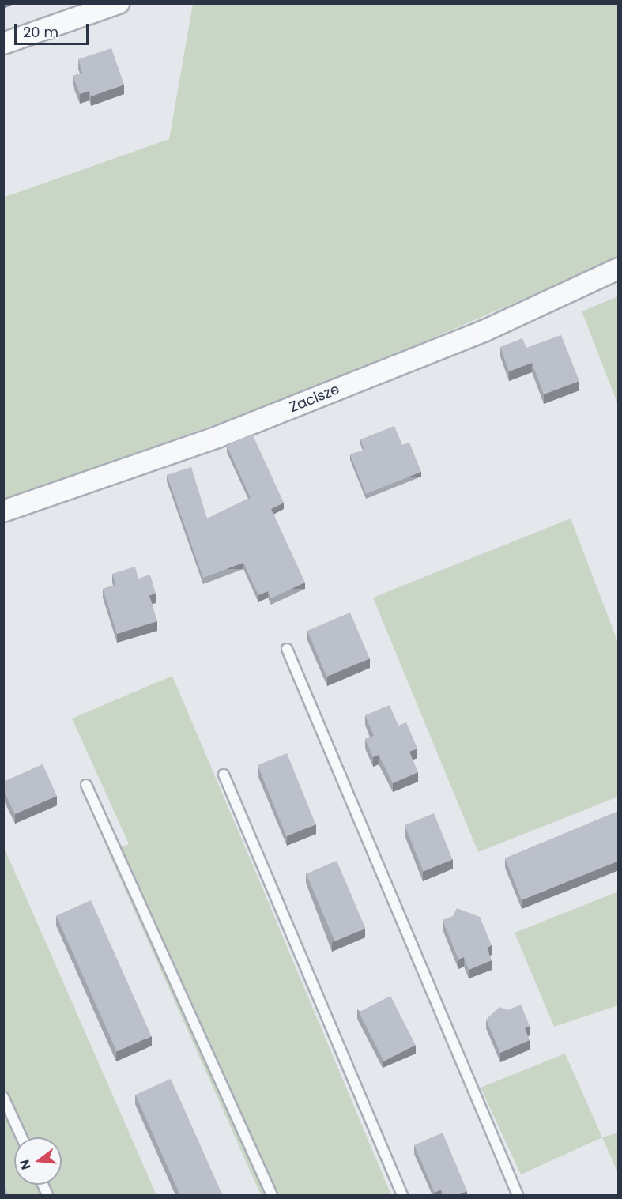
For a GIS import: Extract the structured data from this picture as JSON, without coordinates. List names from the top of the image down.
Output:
{
  "streets": {
    "street": ["Zacisze"]
  },
  "scale_bar": "20 m",
  "north": "left"
}
